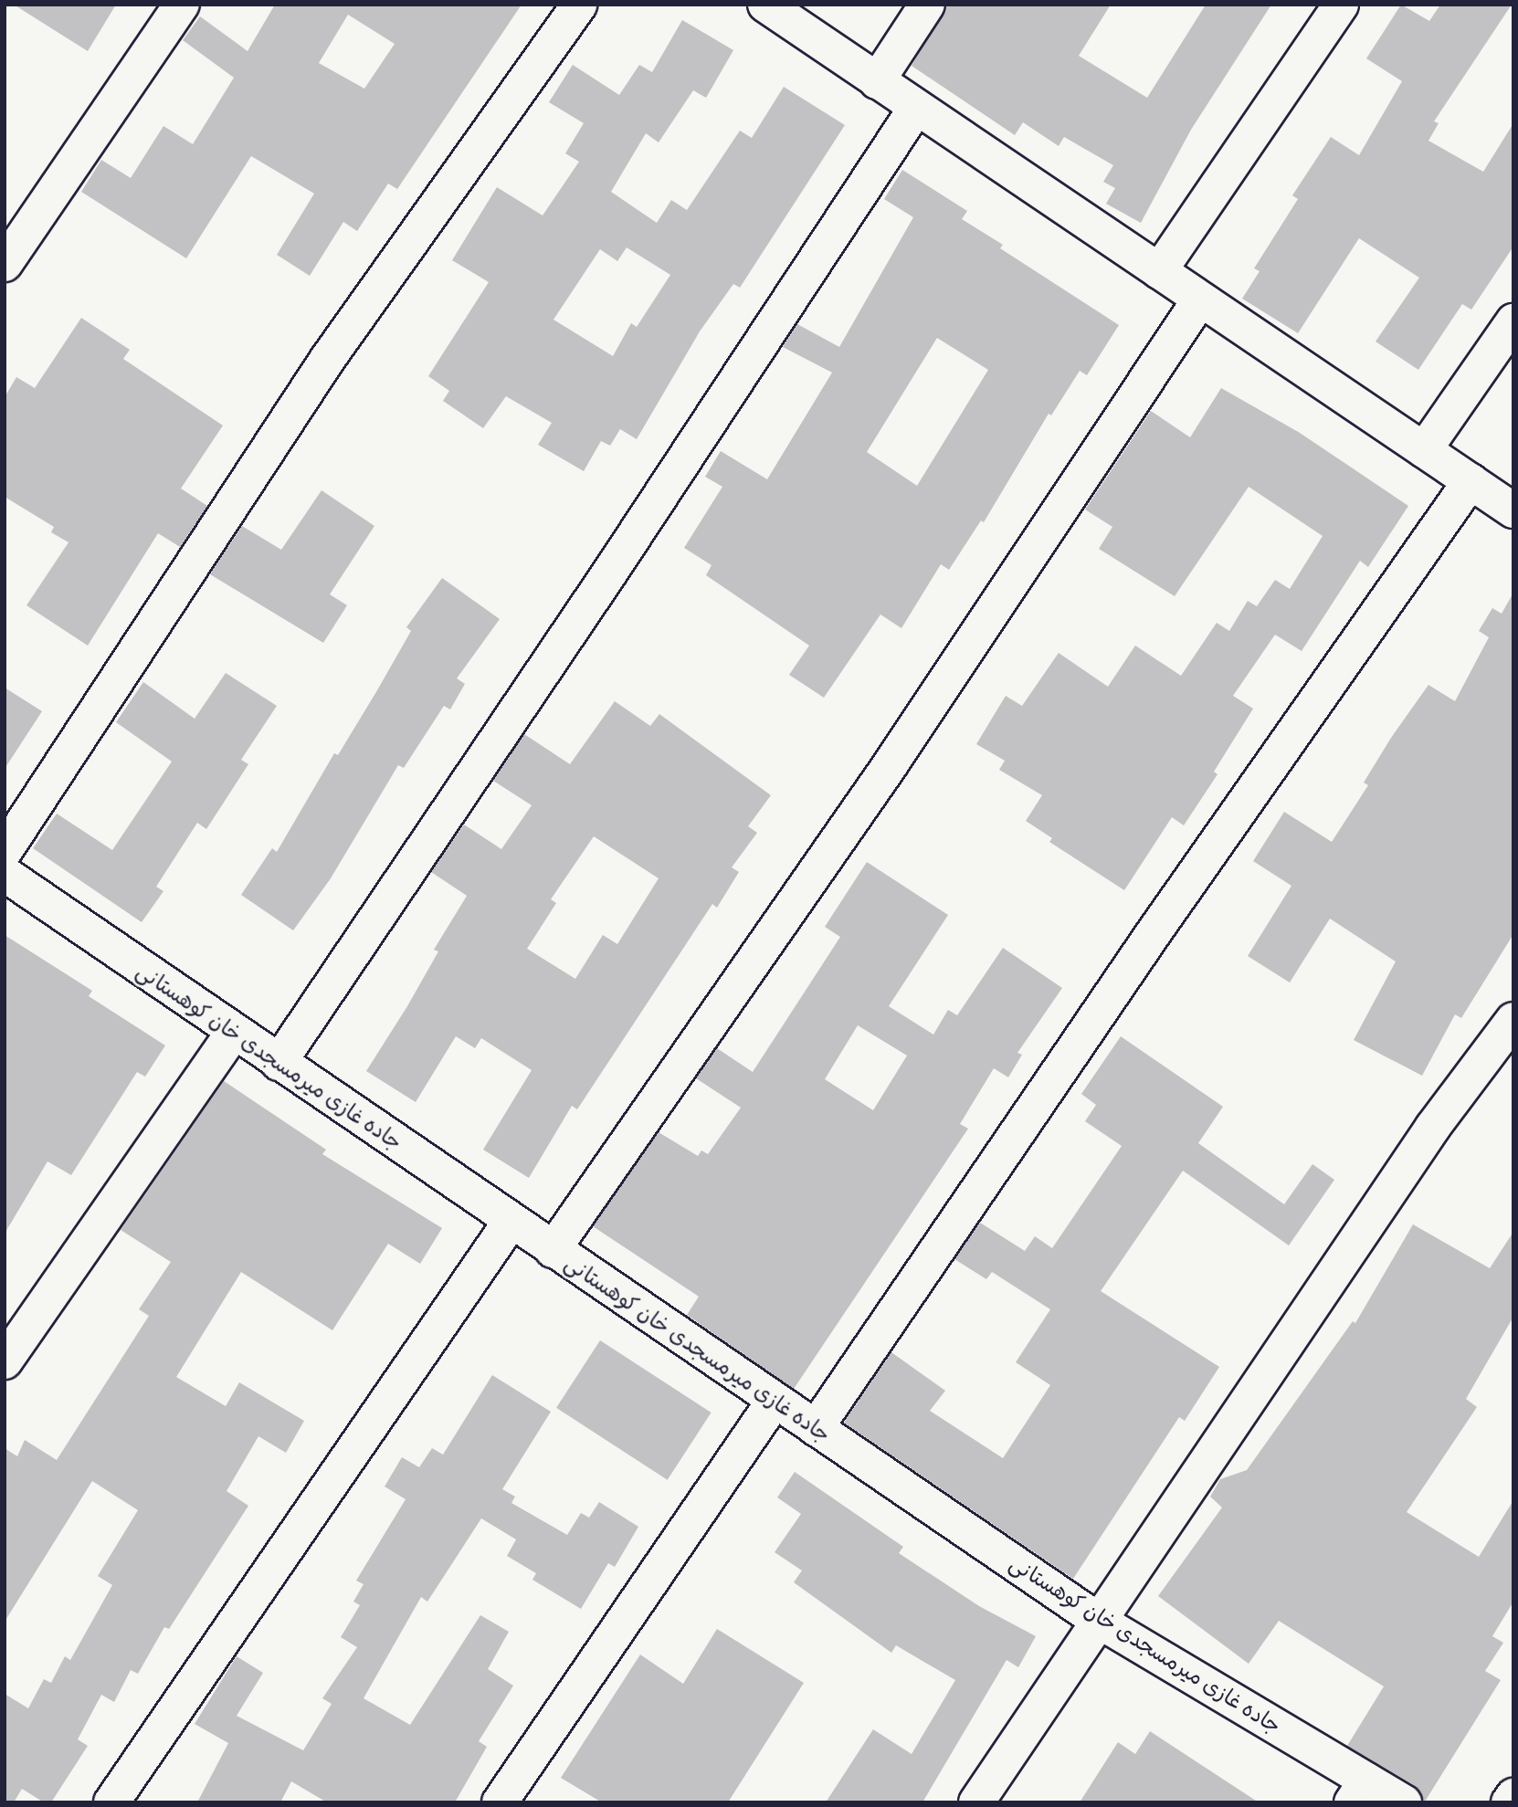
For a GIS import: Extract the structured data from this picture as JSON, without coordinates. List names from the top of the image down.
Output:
{
  "streets": {
    "street": ["جاده غازی میرمسجدی خان کوهستانی"]
  }
}
